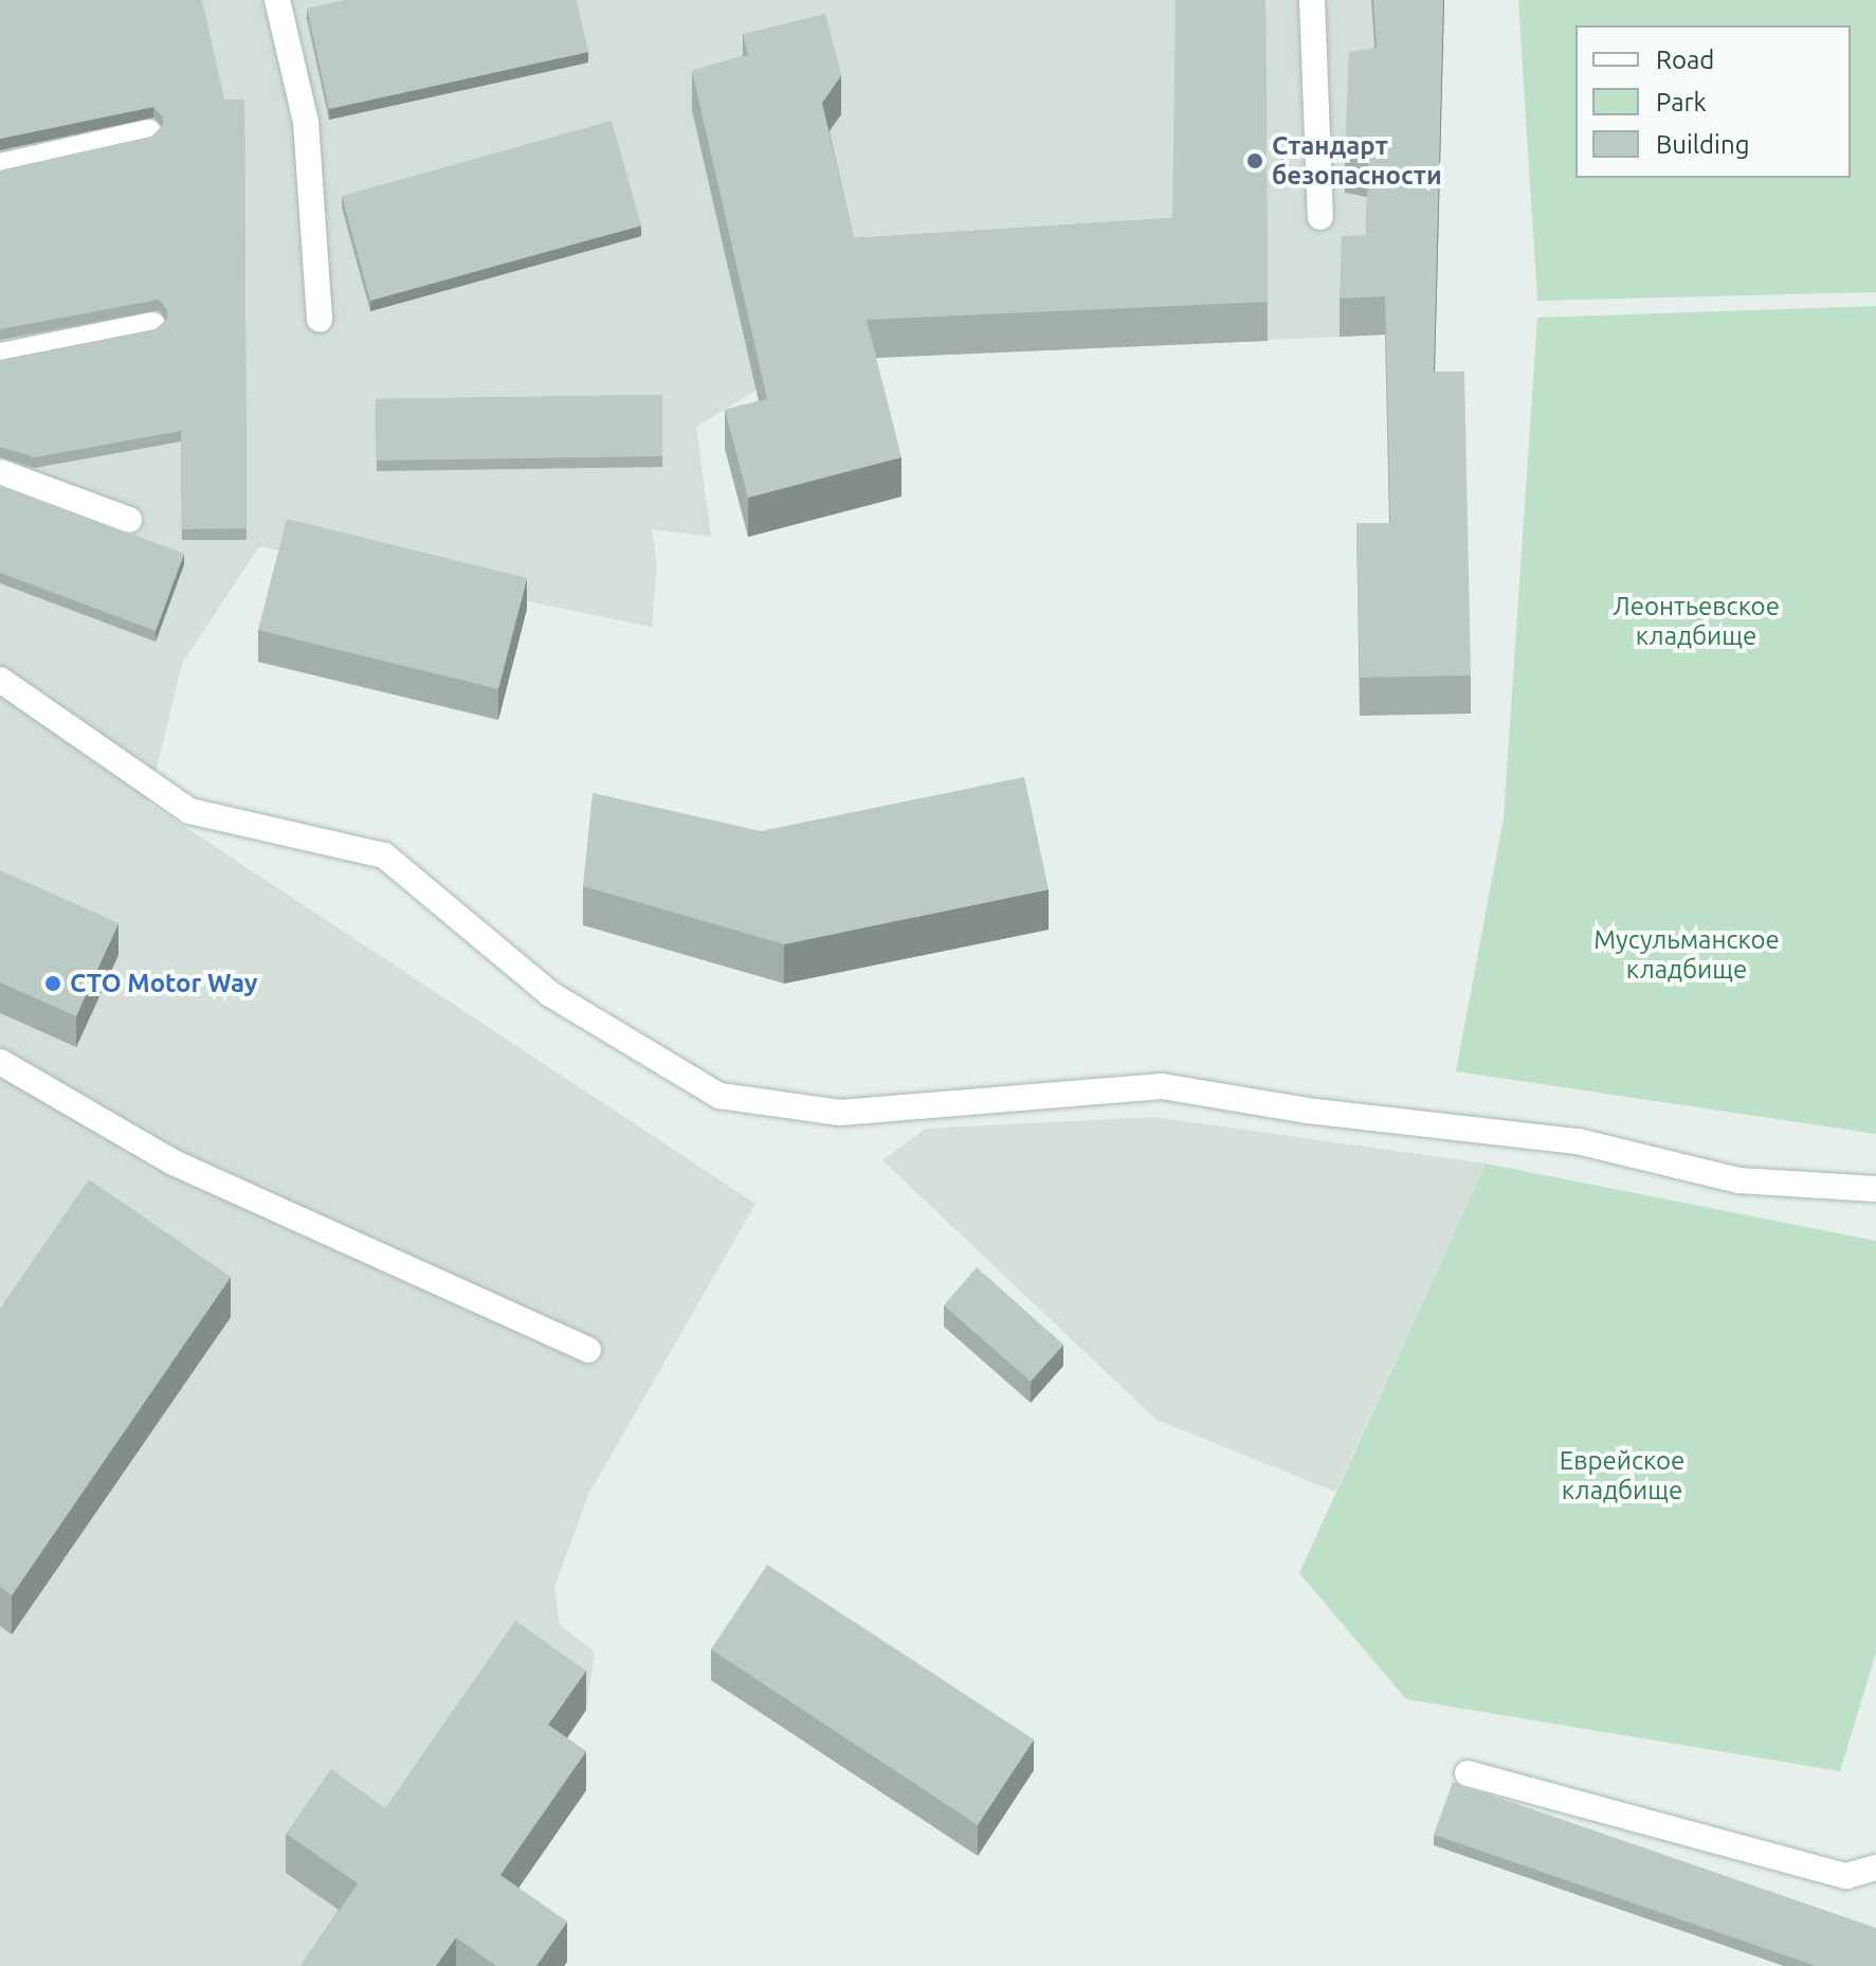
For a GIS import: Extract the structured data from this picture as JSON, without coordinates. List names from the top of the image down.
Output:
{
  "parks": ["Леонтьевское кладбище", "Мусульманское кладбище", "Еврейское кладбище"],
  "places": ["Стандарт безопасности", "СТО Motor Way"],
  "legend": ["Road", "Park", "Building"]
}
